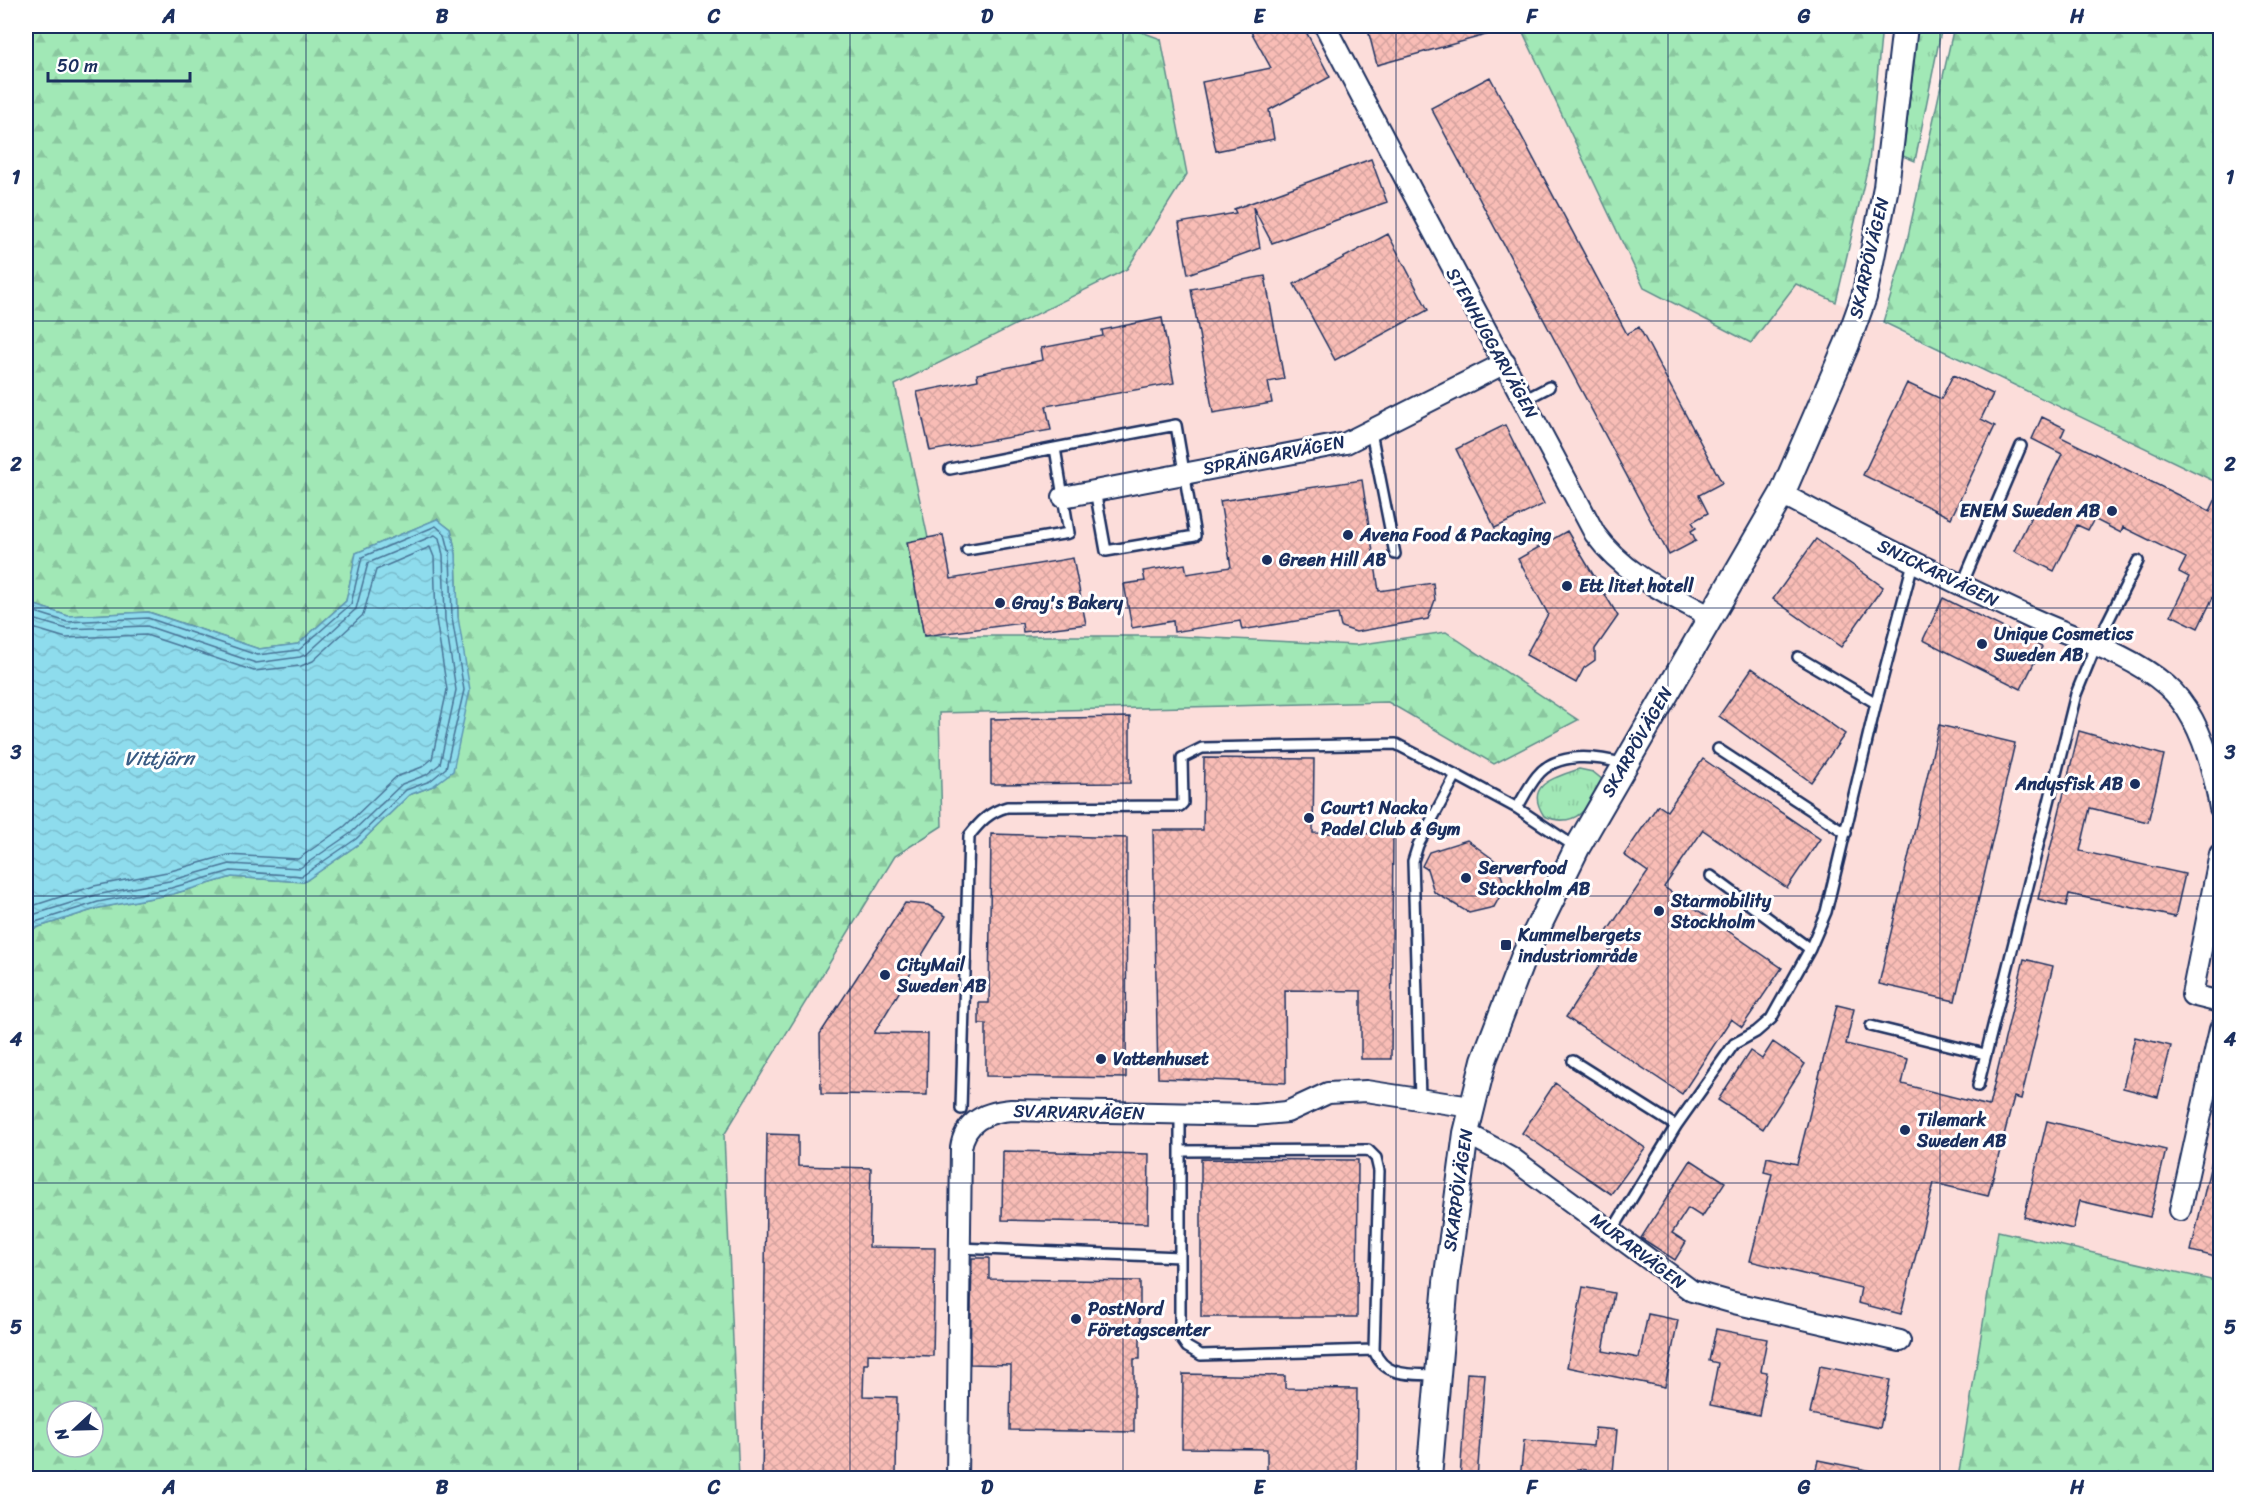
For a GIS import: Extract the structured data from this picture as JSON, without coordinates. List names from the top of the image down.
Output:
{
  "streets": {
    "street": [
      "SKARPÖVÄGEN",
      "STENHUGGARVÄGEN",
      "SPRÄNGARVÄGEN",
      "SNICKARVÄGEN",
      "SVARVARVÄGEN",
      "MURARVÄGEN"
    ]
  },
  "crossings": [
    ["SKARPÖVÄGEN", "STENHUGGARVÄGEN"],
    ["SKARPÖVÄGEN", "SNICKARVÄGEN"],
    ["SKARPÖVÄGEN", "SVARVARVÄGEN"],
    ["SKARPÖVÄGEN", "MURARVÄGEN"],
    ["STENHUGGARVÄGEN", "SPRÄNGARVÄGEN"]
  ],
  "water": ["Vittjärn"],
  "places": {
    "other": [
      "ENEM Sweden AB",
      "Avena Food & Packaging",
      "Green Hill AB",
      "Ett litet hotell",
      "Gray's Bakery",
      "Unique Cosmetics Sweden AB",
      "Andysfisk AB",
      "Court1 Nacka Padel Club & Gym",
      "Serverfood Stockholm AB",
      "Starmobility Stockholm",
      "CityMail Sweden AB",
      "Vattenhuset",
      "Tilemark Sweden AB",
      "PostNord Företagscenter"
    ],
    "transit": ["Kummelbergets industriområde"]
  },
  "scale_bar": "50 m",
  "north": "left",
  "grid": {
    "columns": [
      "A",
      "B",
      "C",
      "D",
      "E",
      "F",
      "G",
      "H"
    ],
    "rows": [
      "1",
      "2",
      "3",
      "4",
      "5"
    ]
  }
}
